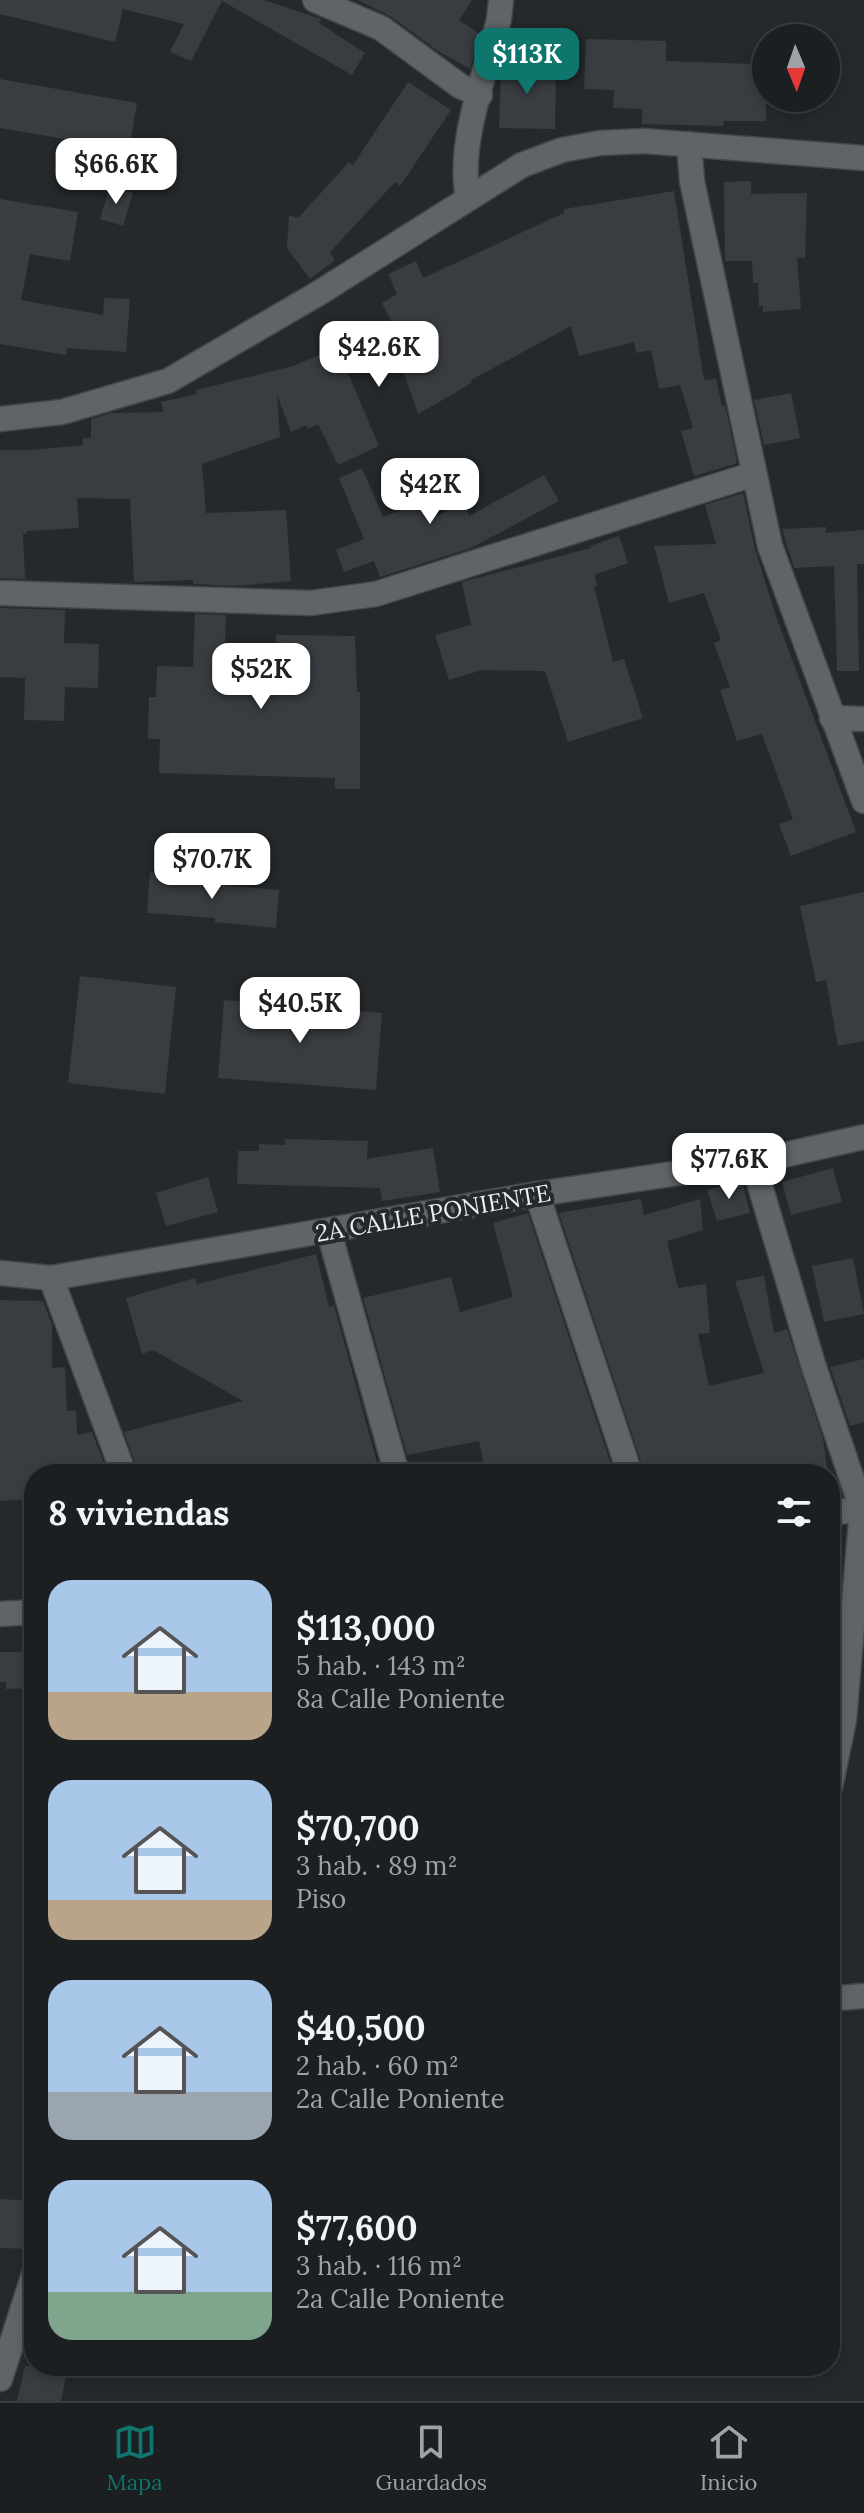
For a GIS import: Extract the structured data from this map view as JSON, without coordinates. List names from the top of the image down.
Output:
{
  "streets": {
    "street": ["2A CALLE PONIENTE"]
  },
  "north": "bottom",
  "page": {
    "price": [
      "$113K",
      "$66.6K",
      "$42.6K",
      "$42K",
      "$52K",
      "$70.7K",
      "$40.5K",
      "$77.6K"
    ],
    "heading": "8 viviendas",
    "list": [
      {
        "name": "$113,000",
        "note": "5 hab. · 143 m² · 8a Calle Poniente"
      },
      {
        "name": "$70,700",
        "note": "3 hab. · 89 m² · Piso"
      },
      {
        "name": "$40,500",
        "note": "2 hab. · 60 m² · 2a Calle Poniente"
      },
      {
        "name": "$77,600",
        "note": "3 hab. · 116 m² · 2a Calle Poniente"
      }
    ],
    "tabs": ["Mapa", "Guardados", "Inicio"]
  }
}
